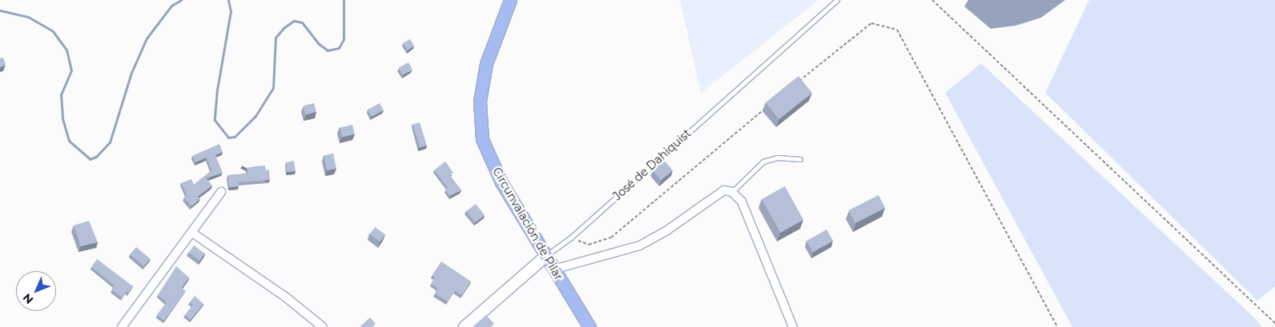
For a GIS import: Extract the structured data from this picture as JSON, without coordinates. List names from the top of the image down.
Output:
{
  "streets": {
    "main road": ["José de Dahiquist", "Circunvalación de Pilar"]
  },
  "crossings": [
    ["José de Dahiquist", "Circunvalación de Pilar"]
  ],
  "north": "bottom left"
}
